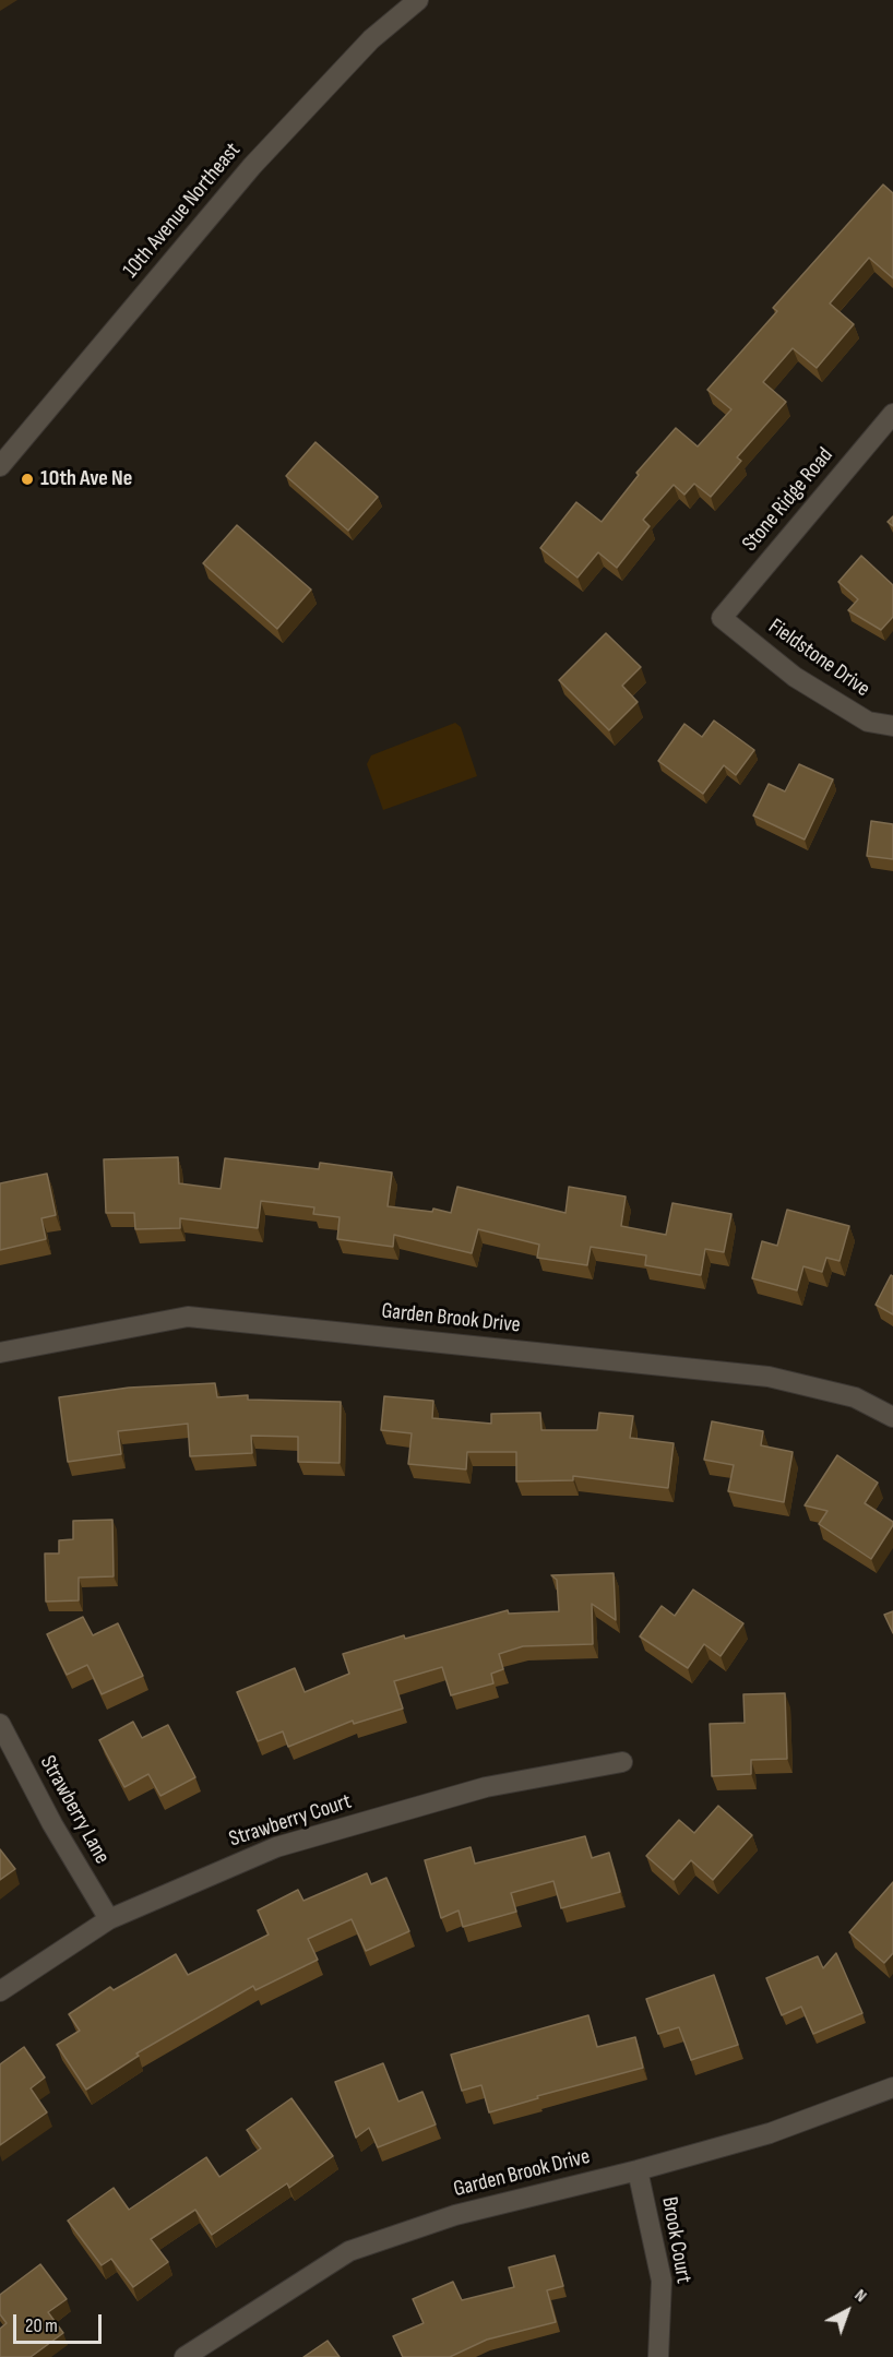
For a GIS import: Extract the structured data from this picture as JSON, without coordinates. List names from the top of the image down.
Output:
{
  "streets": {
    "street": [
      "10th Avenue Northeast",
      "Stone Ridge Road",
      "Fieldstone Drive",
      "Garden Brook Drive",
      "Strawberry Lane",
      "Strawberry Court",
      "Brook Court"
    ]
  },
  "crossings": [
    ["Stone Ridge Road", "Fieldstone Drive"],
    ["Garden Brook Drive", "Brook Court"],
    ["Strawberry Lane", "Strawberry Court"]
  ],
  "places": ["10th Ave Ne"],
  "scale_bar": "20 m",
  "north": "top right"
}
